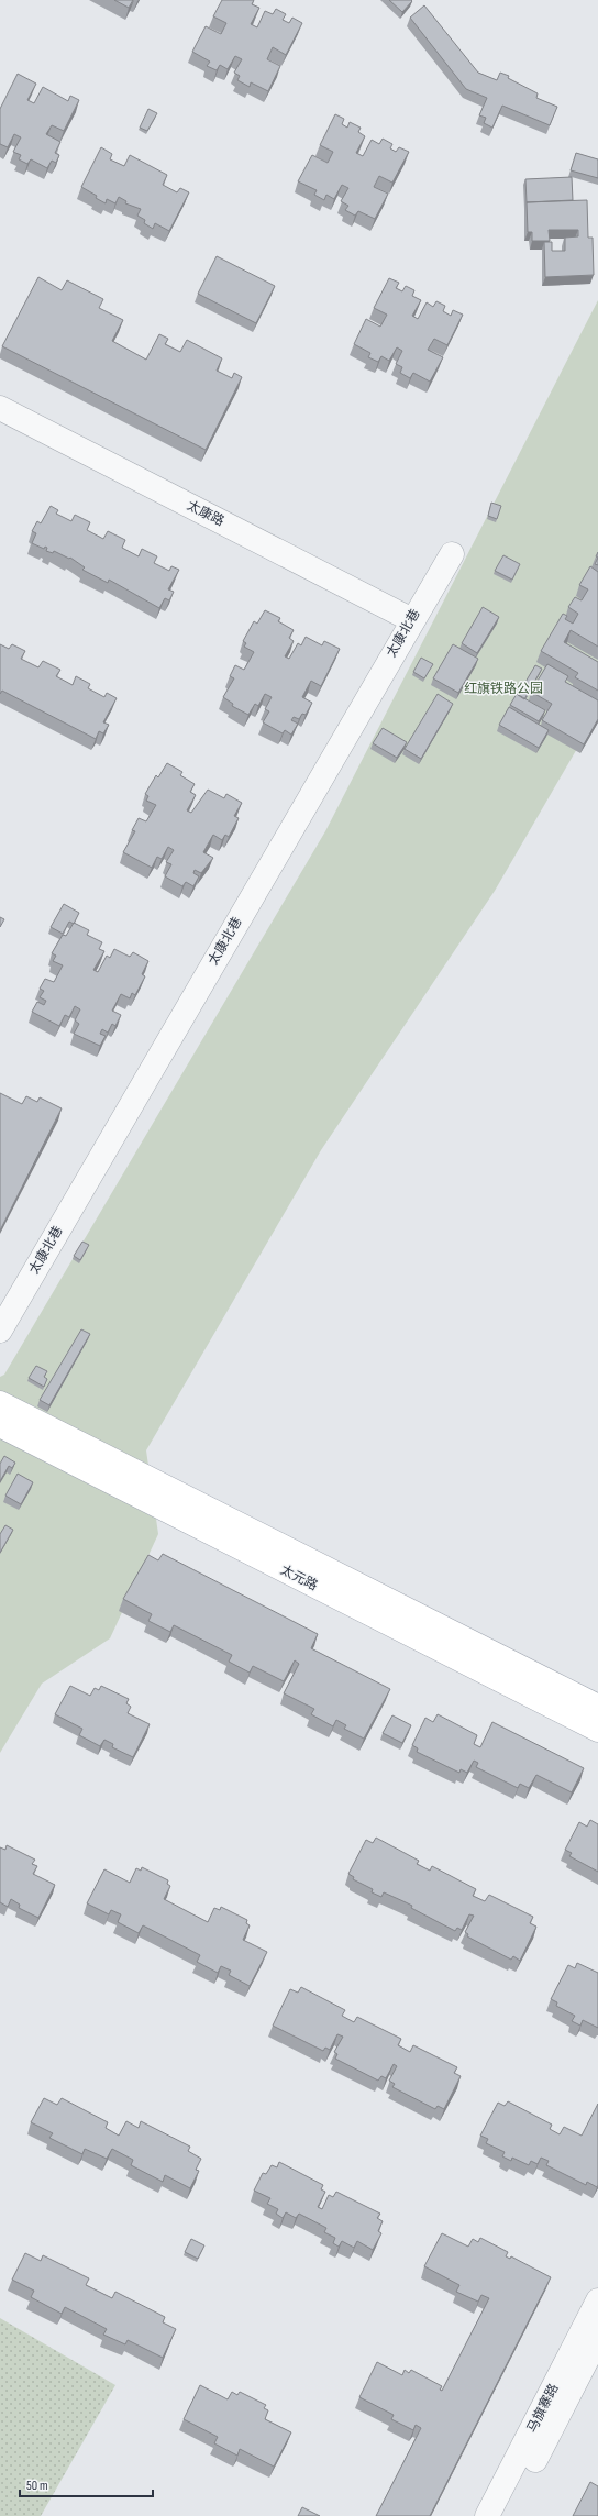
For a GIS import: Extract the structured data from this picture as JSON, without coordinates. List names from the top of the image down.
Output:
{
  "streets": {
    "main road": ["太元路"],
    "street": ["太康路", "太康北巷", "马旗寨路"]
  },
  "crossings": [
    ["太康路", "太康北巷"]
  ],
  "parks": ["红旗铁路公园"],
  "scale_bar": "50 m"
}
